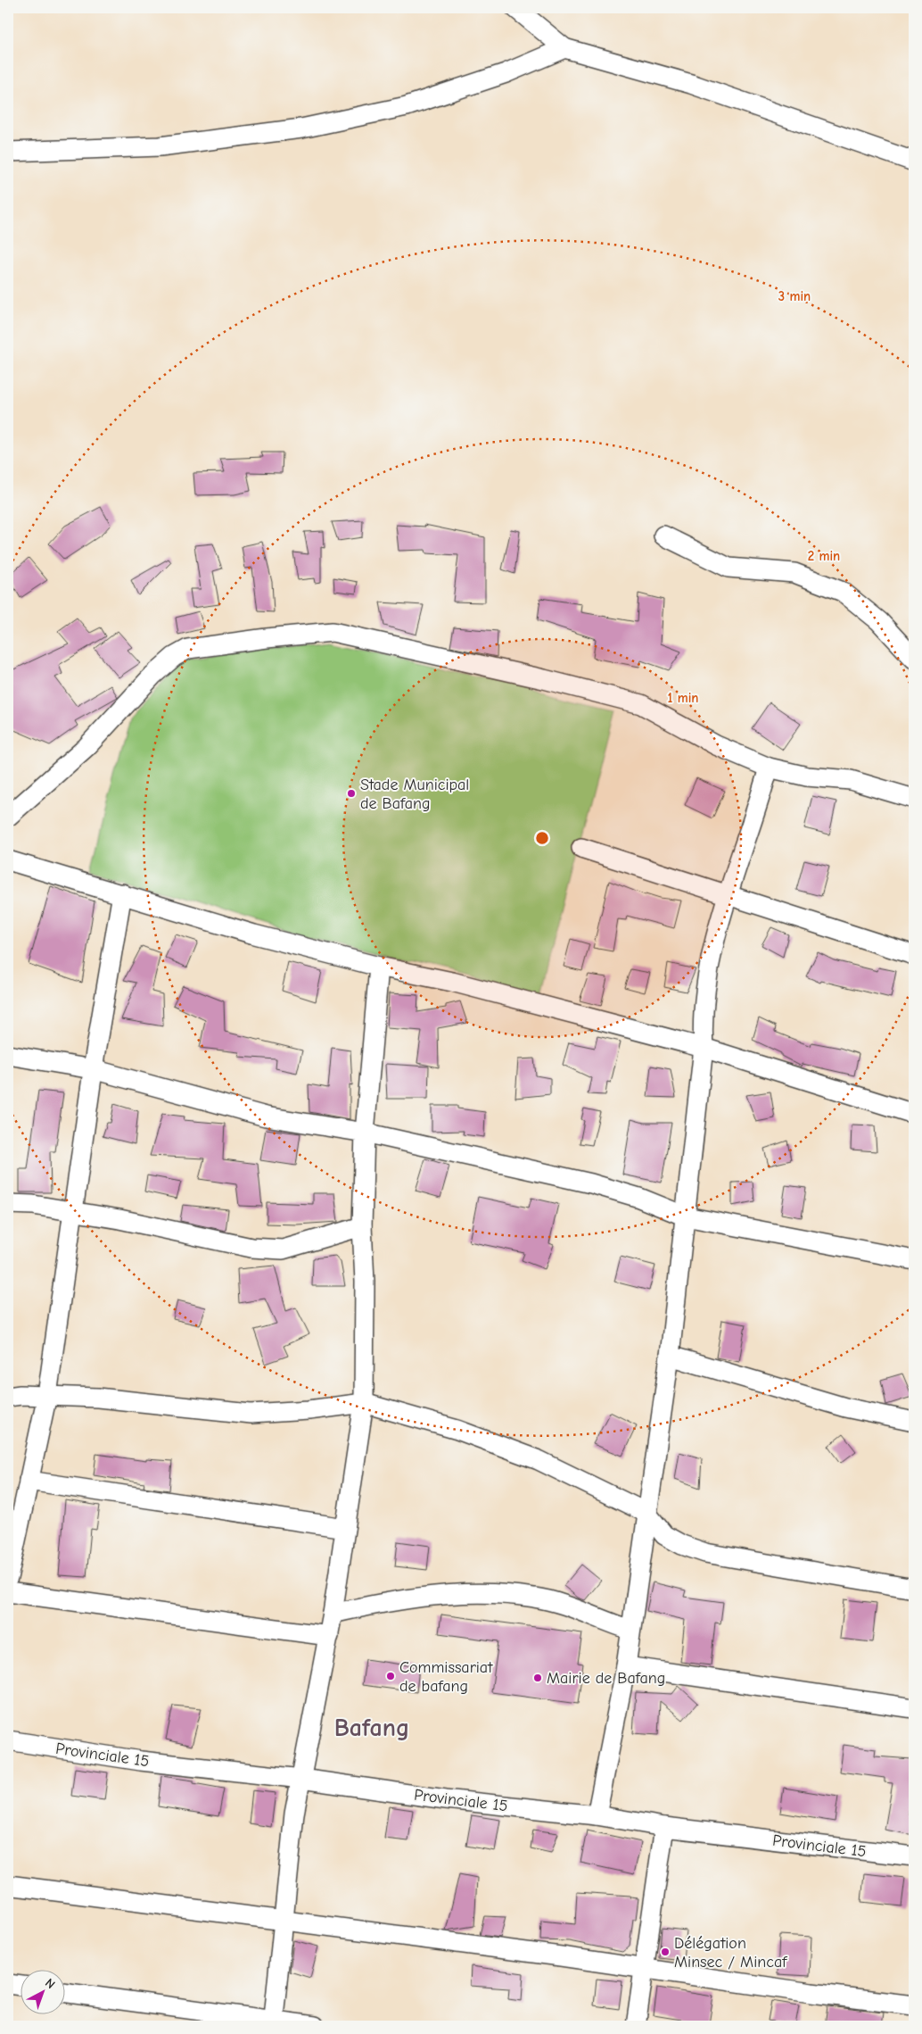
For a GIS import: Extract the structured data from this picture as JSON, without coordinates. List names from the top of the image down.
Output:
{
  "streets": {
    "street": ["Provinciale 15"]
  },
  "districts": ["Bafang"],
  "places": [
    "Stade Municipal de Bafang",
    "Commissariat de bafang",
    "Mairie de Bafang",
    "Délégation Minsec / Mincaf"
  ],
  "north": "top right",
  "rings": ["3 min", "2 min", "1 min"]
}
